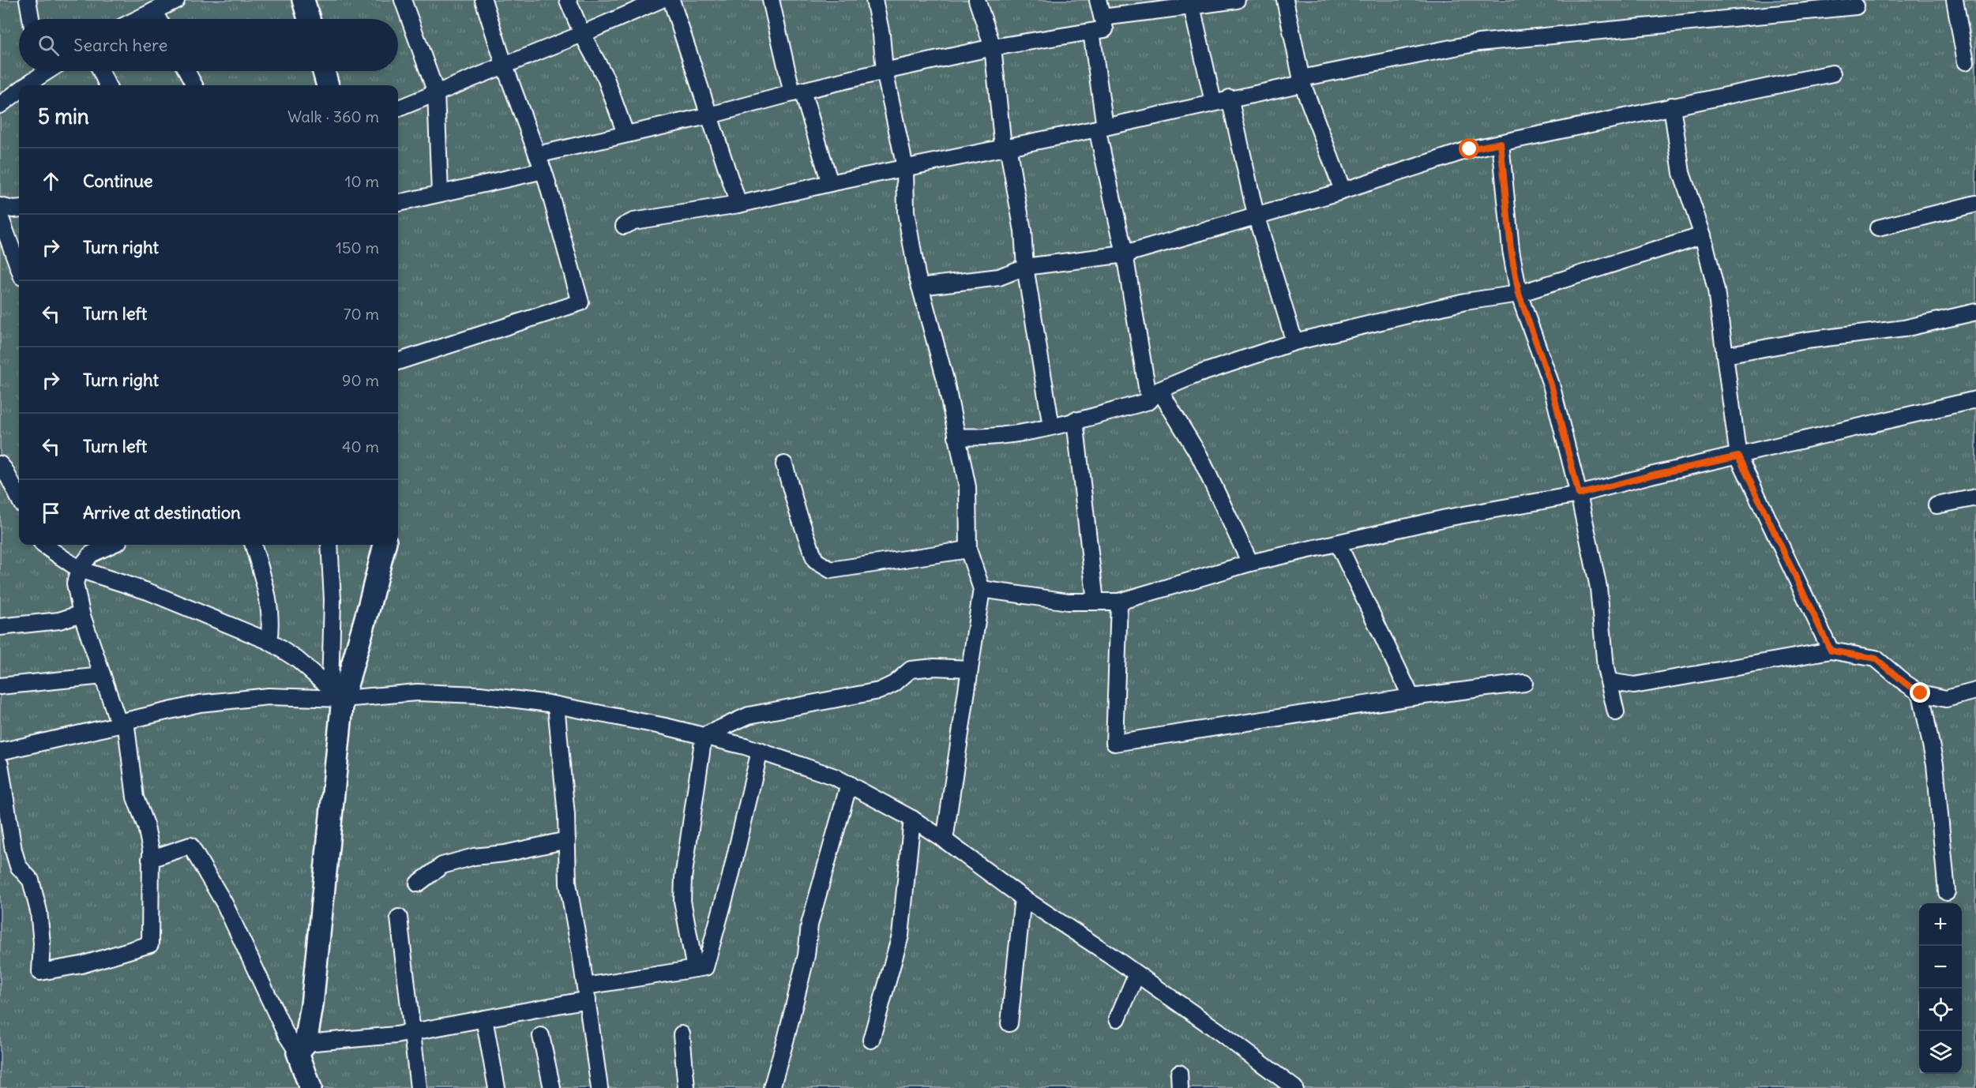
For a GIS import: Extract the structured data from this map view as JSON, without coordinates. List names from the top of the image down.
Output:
{
  "page": {
    "search": "Search here",
    "heading": ["5 min", "Walk · 360 m"],
    "list": [
      ["Continue", "10 m"],
      ["Turn right", "150 m"],
      ["Turn left", "70 m"],
      ["Turn right", "90 m"],
      ["Turn left", "40 m"],
      "Arrive at destination"
    ],
    "map_buttons": ["+", "−"]
  }
}
